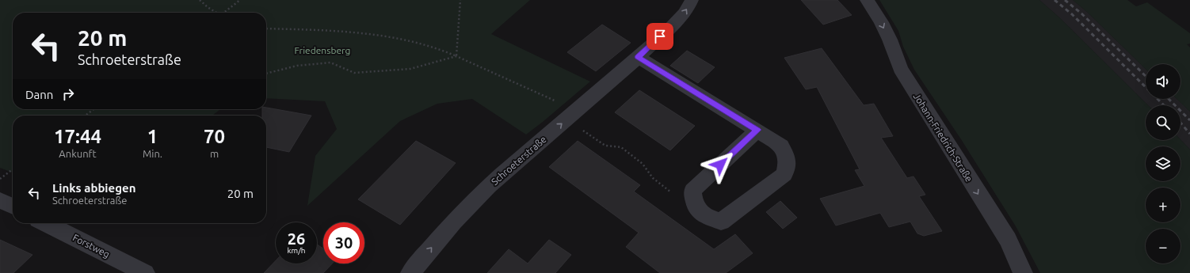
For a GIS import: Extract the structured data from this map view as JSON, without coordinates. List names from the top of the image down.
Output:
{
  "streets": {
    "street": ["Johann-Friedrich-Straße", "Schroeterstraße", "Forstweg"]
  },
  "one_way": ["Johann-Friedrich-Straße", "Schroeterstraße"],
  "parks": ["Friedensberg"],
  "page": {
    "turn": ["20 m", "Schroeterstraße"],
    "map_buttons": ["+", "−"],
    "then": "Dann",
    "eta": [
      "17:44",
      "Ankunft",
      "1",
      "Min.",
      "70",
      "m"
    ],
    "list": [
      {
        "name": "Links abbiegen",
        "note": "Schroeterstraße",
        "value": "20 m"
      }
    ],
    "speed": "26 km/h",
    "limit": "30"
  }
}
